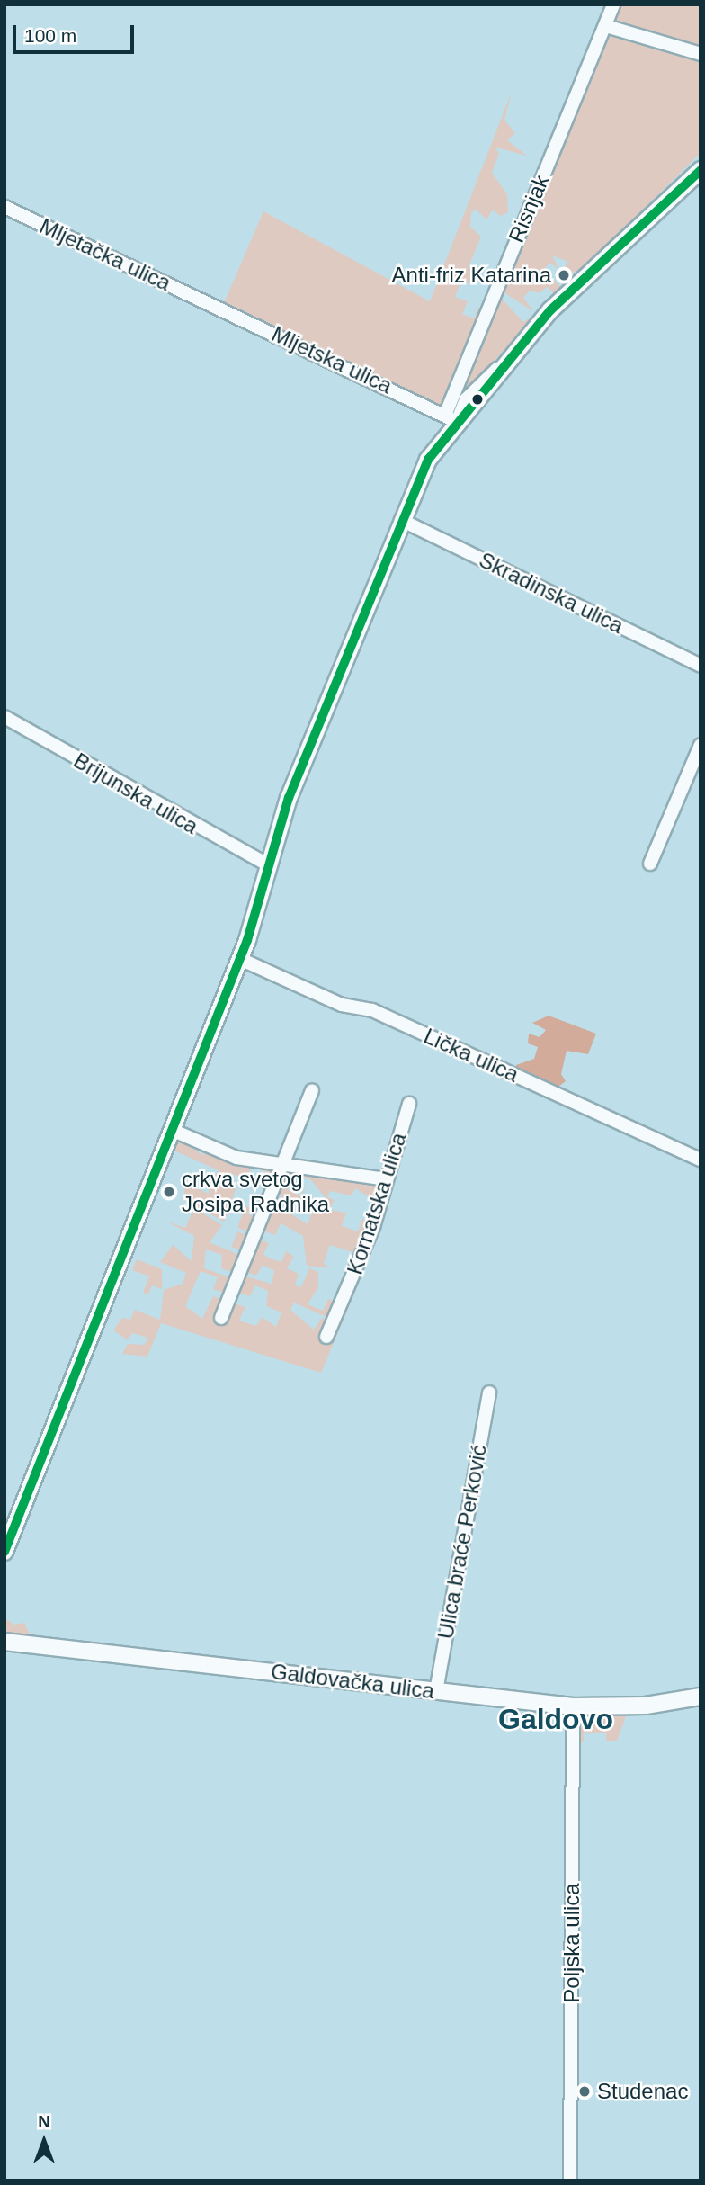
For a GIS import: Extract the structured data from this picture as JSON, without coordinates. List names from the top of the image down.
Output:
{
  "streets": {
    "main road": ["Galdovačka ulica"],
    "street": [
      "Risnjak",
      "Mljetačka ulica",
      "Mljetska ulica",
      "Skradinska ulica",
      "Brijunska ulica",
      "Lička ulica",
      "Kornatska ulica",
      "Ulica braće Perković",
      "Poljska ulica"
    ]
  },
  "crossings": [
    ["Risnjak", "Mljetska ulica"],
    ["Mljetačka ulica", "Mljetska ulica"],
    ["Ulica braće Perković", "Galdovačka ulica"],
    ["Galdovačka ulica", "Poljska ulica"]
  ],
  "districts": ["Galdovo"],
  "places": ["Anti-friz Katarina", "crkva svetog Josipa Radnika", "Studenac"],
  "scale_bar": "100 m",
  "north": "top"
}
